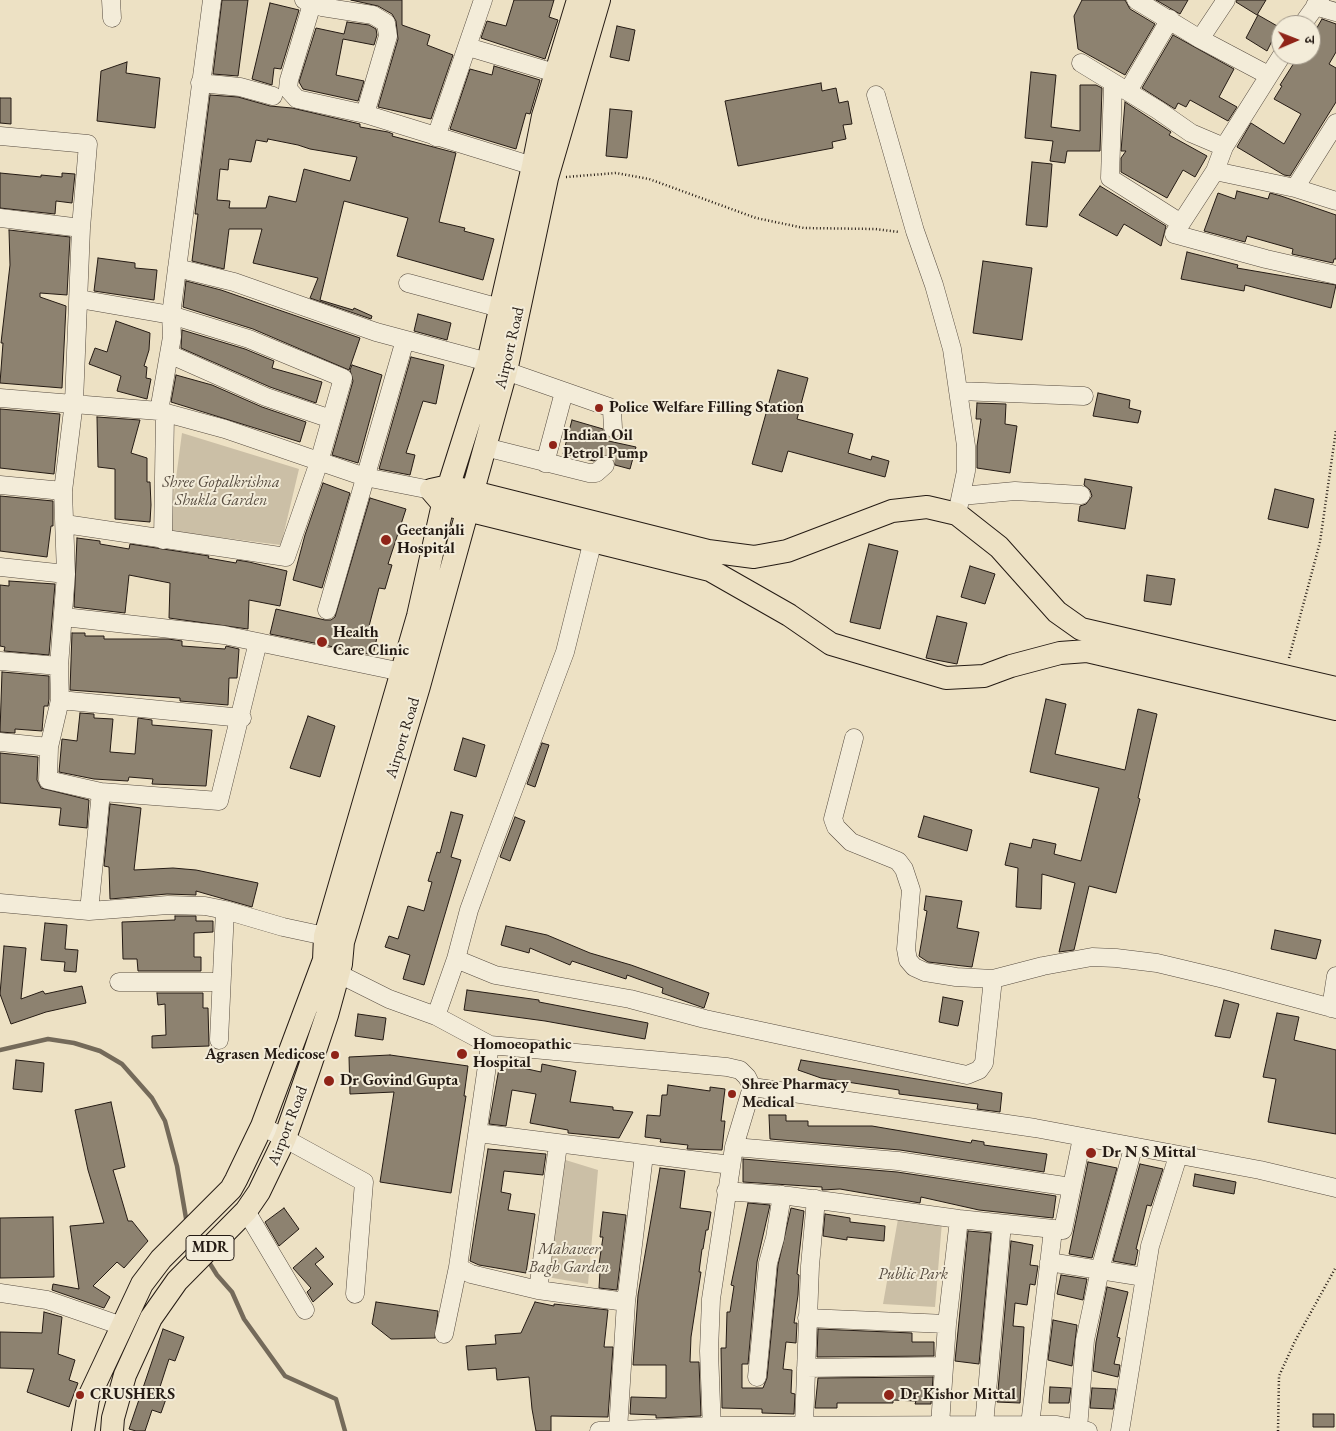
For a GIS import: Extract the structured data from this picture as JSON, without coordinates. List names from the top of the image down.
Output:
{
  "streets": {
    "main road": ["Airport Road", "MDR"]
  },
  "parks": ["Shree Gopalkrishna Shukla Garden", "Mahaveer Bagh Garden", "Public Park"],
  "places": [
    "Police Welfare Filling Station",
    "Indian Oil Petrol Pump",
    "Geetanjali Hospital",
    "Health Care Clinic",
    "Homoeopathic Hospital",
    "Agrasen Medicose",
    "Dr Govind Gupta",
    "Shree Pharmacy Medical",
    "Dr N S Mittal",
    "CRUSHERS",
    "Dr Kishor Mittal"
  ],
  "north": "right"
}
